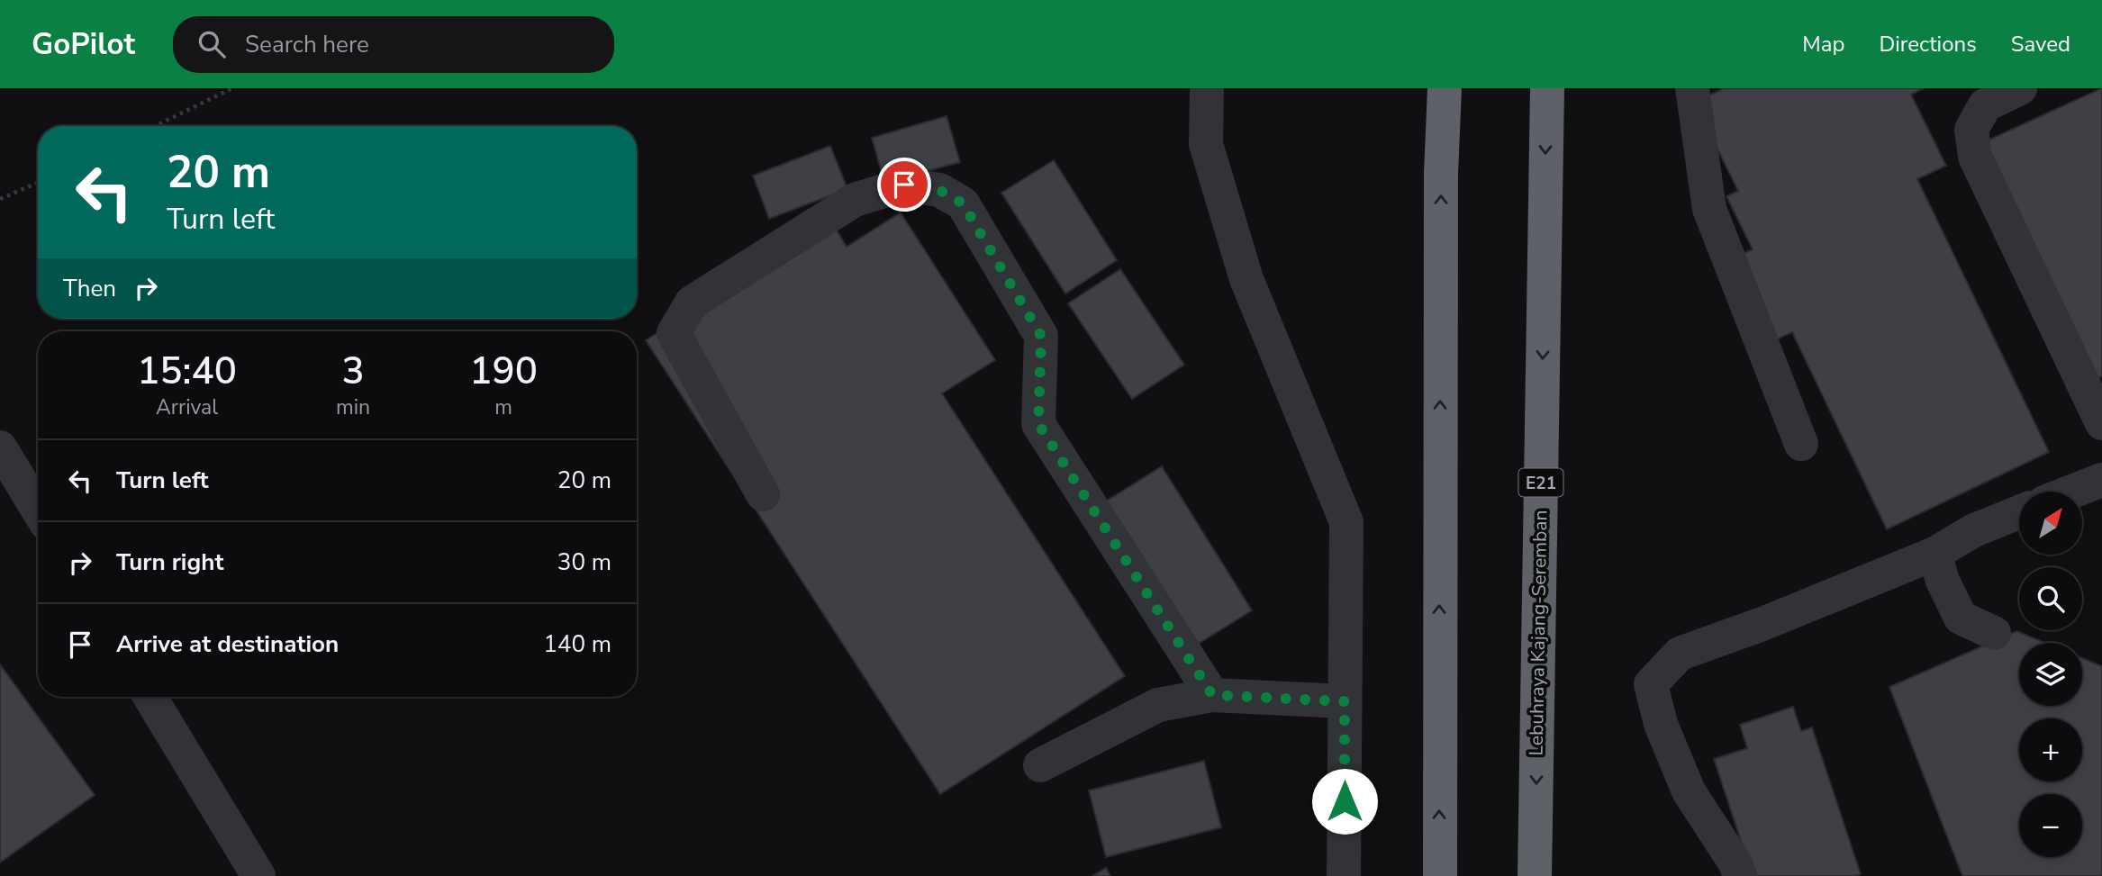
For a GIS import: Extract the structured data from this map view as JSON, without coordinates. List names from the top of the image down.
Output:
{
  "streets": {
    "highway": ["E21", "Lebuhraya Kajang-Seremban"]
  },
  "north": "top right",
  "page": {
    "header": "GoPilot",
    "search": "Search here",
    "nav": ["Map", "Directions", "Saved"],
    "turn": ["20 m", "Turn left"],
    "then": "Then",
    "eta": [
      "15:40",
      "Arrival",
      "3",
      "min",
      "190",
      "m"
    ],
    "list": [
      {
        "name": "Turn left",
        "value": "20 m"
      },
      {
        "name": "Turn right",
        "value": "30 m"
      },
      {
        "name": "Arrive at destination",
        "value": "140 m"
      }
    ],
    "map_buttons": ["+", "−"]
  }
}
